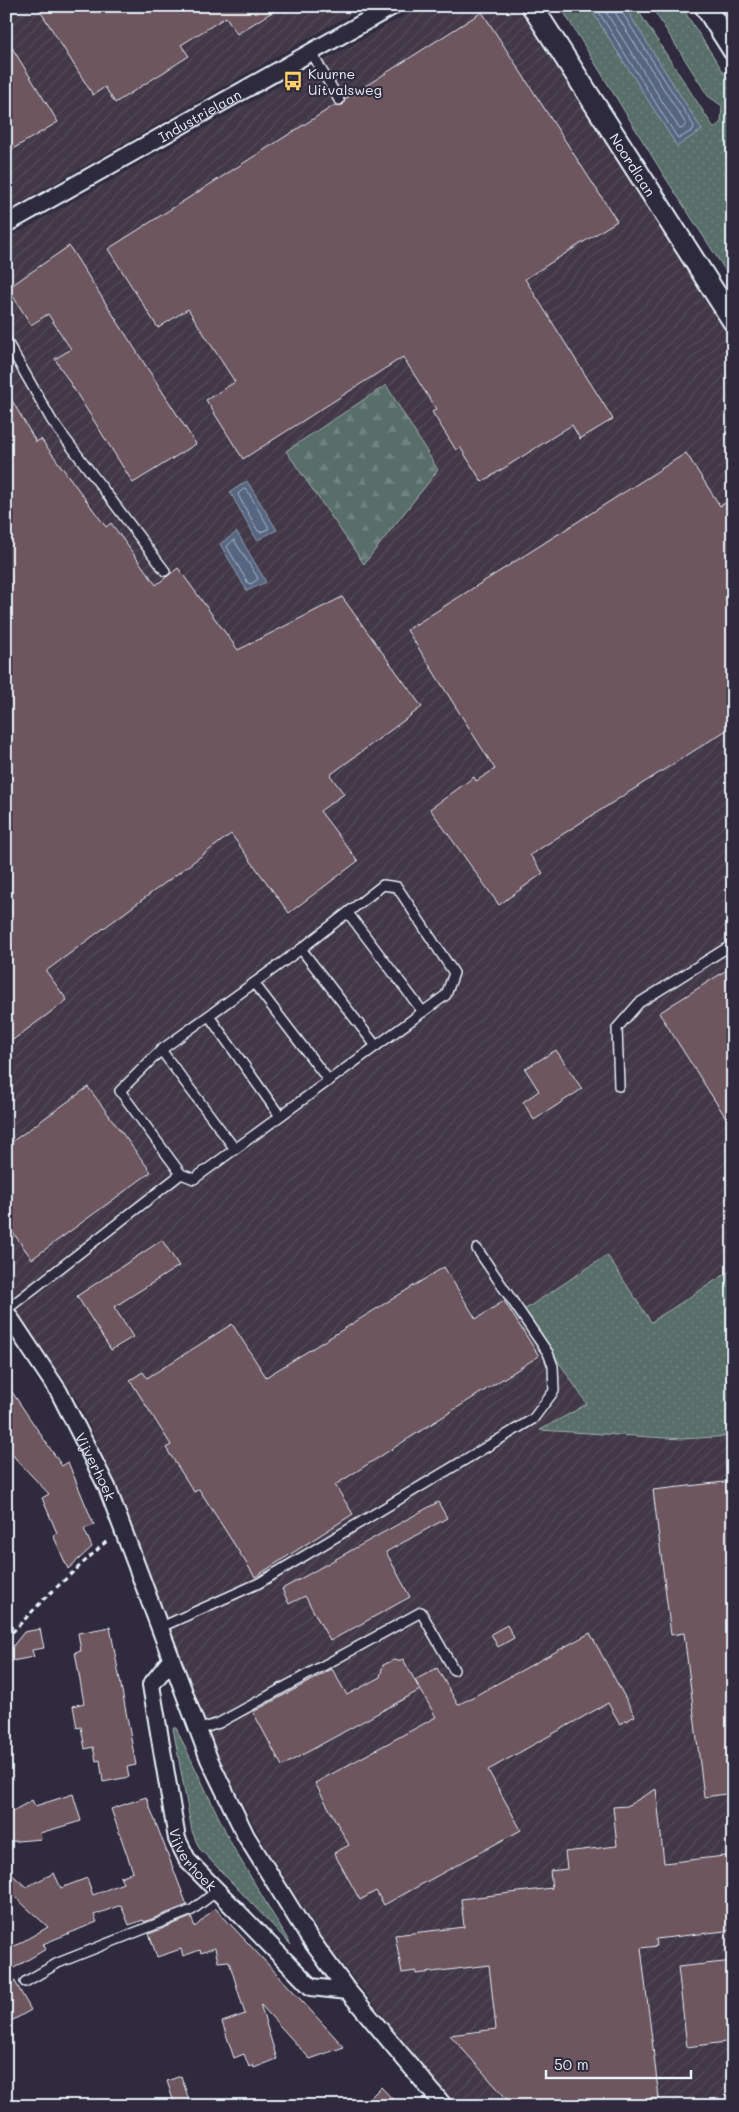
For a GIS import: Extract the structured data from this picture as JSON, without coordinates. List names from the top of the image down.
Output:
{
  "streets": {
    "street": ["Industrielaan", "Noordlaan", "Vijverhoek"]
  },
  "places": {
    "bus stop": ["Kuurne Uitvalsweg"]
  },
  "scale_bar": "50 m"
}
